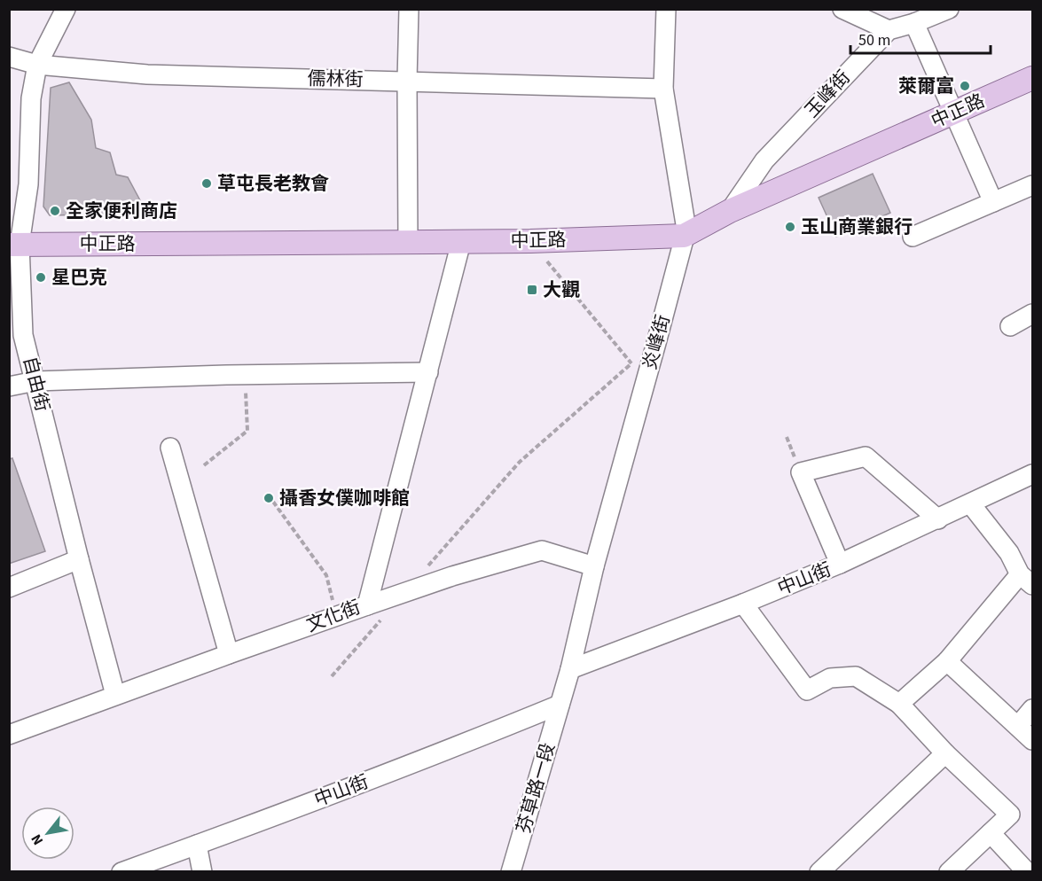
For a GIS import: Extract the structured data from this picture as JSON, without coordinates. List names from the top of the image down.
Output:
{
  "streets": {
    "main road": ["中正路"],
    "street": [
      "儒林街",
      "玉峰街",
      "炎峰街",
      "自由街",
      "中山街",
      "文化街",
      "芬草路一段"
    ]
  },
  "crossings": [
    ["儒林街", "炎峰街"],
    ["儒林街", "自由街"],
    ["玉峰街", "中正路"],
    ["中正路", "炎峰街"],
    ["中正路", "自由街"],
    ["中正路", "文化街"],
    ["炎峰街", "中山街"],
    ["炎峰街", "芬草路一段"],
    ["自由街", "文化街"],
    ["中山街", "芬草路一段"]
  ],
  "places": {
    "other": [
      "萊爾富",
      "草屯長老教會",
      "全家便利商店",
      "玉山商業銀行",
      "星巴克",
      "攝香女僕咖啡館"
    ],
    "transit": ["大觀"]
  },
  "scale_bar": "50 m",
  "north": "bottom left"
}
